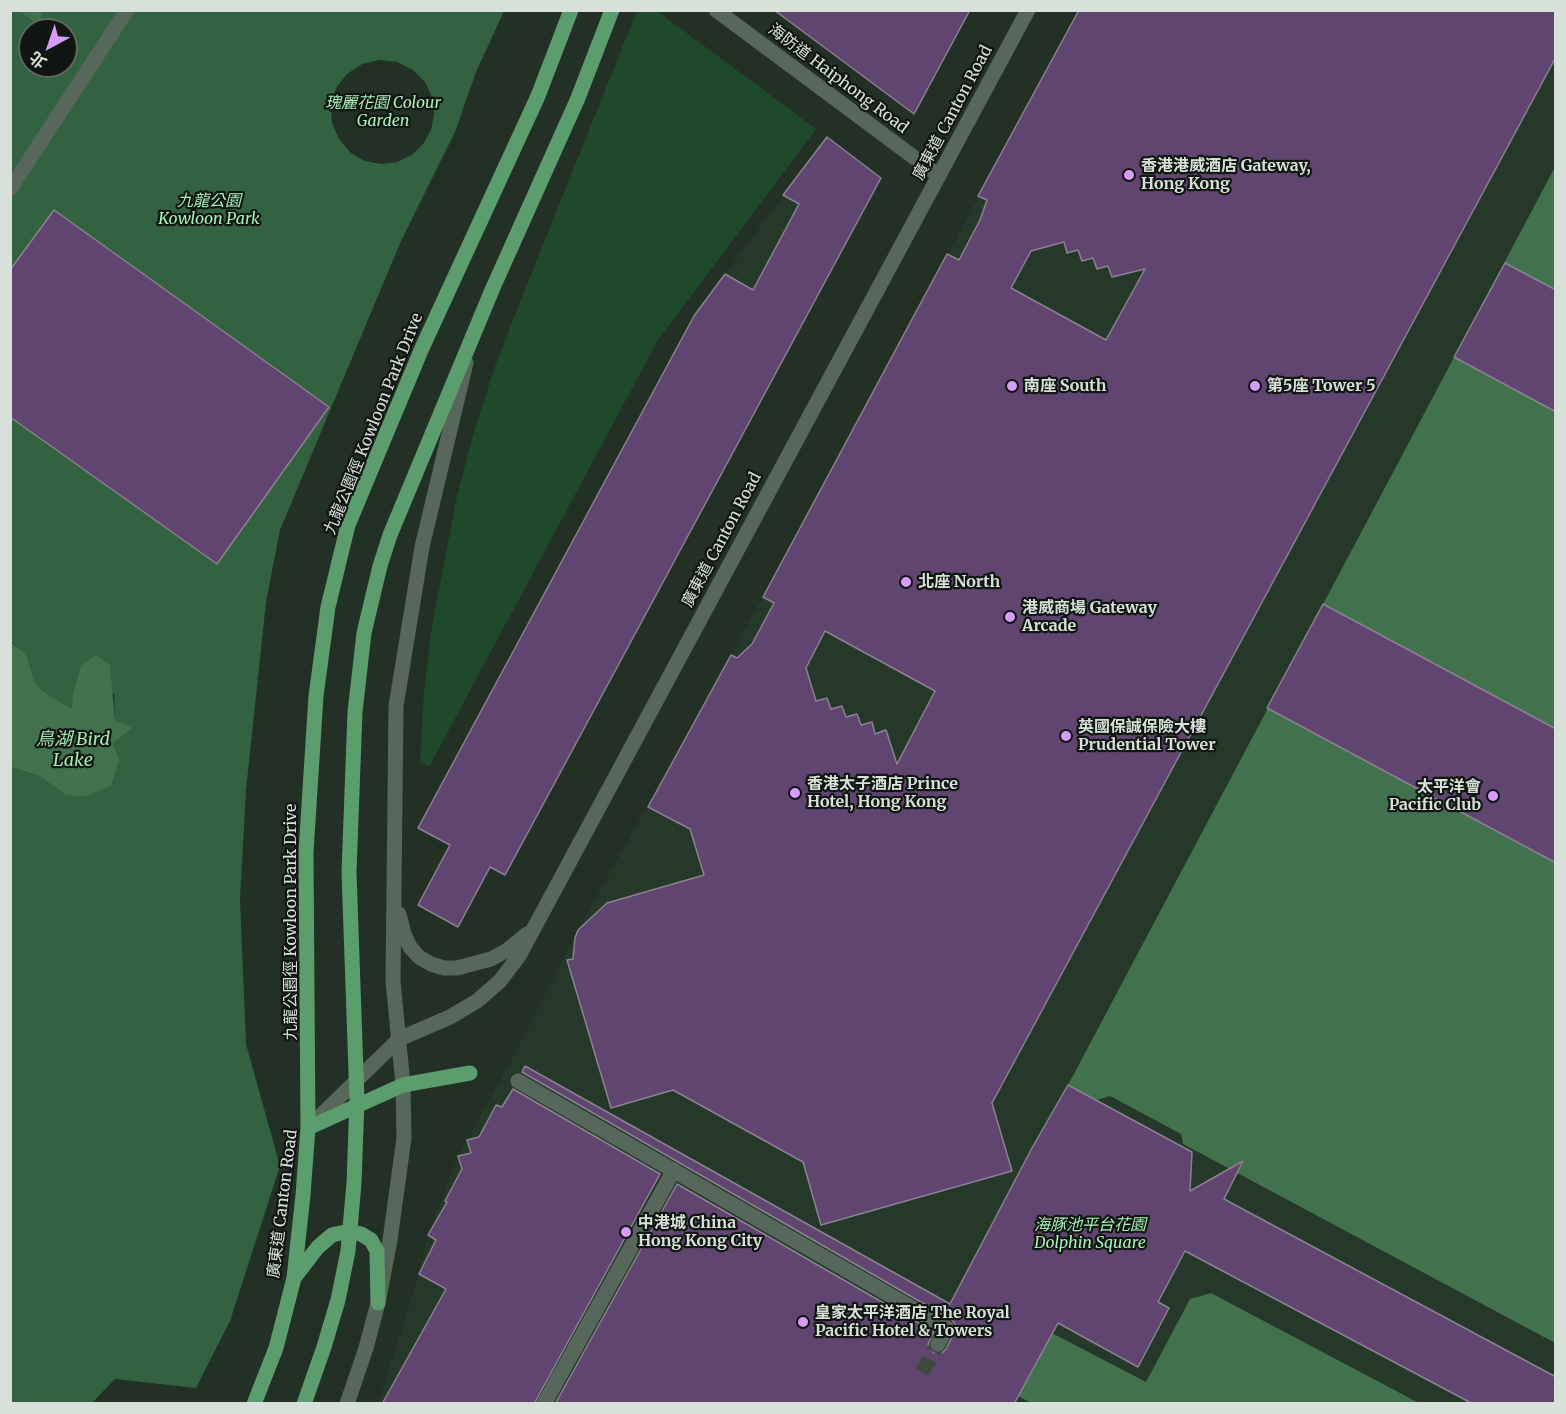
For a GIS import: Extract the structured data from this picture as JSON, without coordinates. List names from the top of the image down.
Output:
{
  "streets": {
    "main road": ["海防道 Haiphong Road", "廣東道 Canton Road", "九龍公園徑 Kowloon Park Drive"]
  },
  "crossings": [
    ["海防道 Haiphong Road", "廣東道 Canton Road"],
    ["廣東道 Canton Road", "九龍公園徑 Kowloon Park Drive"]
  ],
  "water": ["鳥湖 Bird Lake"],
  "parks": ["瑰麗花園 Colour Garden", "九龍公園 Kowloon Park", "海豚池平台花園 Dolphin Square"],
  "places": [
    "香港港威酒店 Gateway, Hong Kong",
    "南座 South",
    "第5座 Tower 5",
    "北座 North",
    "港威商場 Gateway Arcade",
    "英國保誠保險大樓 Prudential Tower",
    "香港太子酒店 Prince Hotel, Hong Kong",
    "太平洋會 Pacific Club",
    "中港城 China Hong Kong City",
    "皇家太平洋酒店 The Royal Pacific Hotel & Towers"
  ],
  "north": "bottom left"
}
